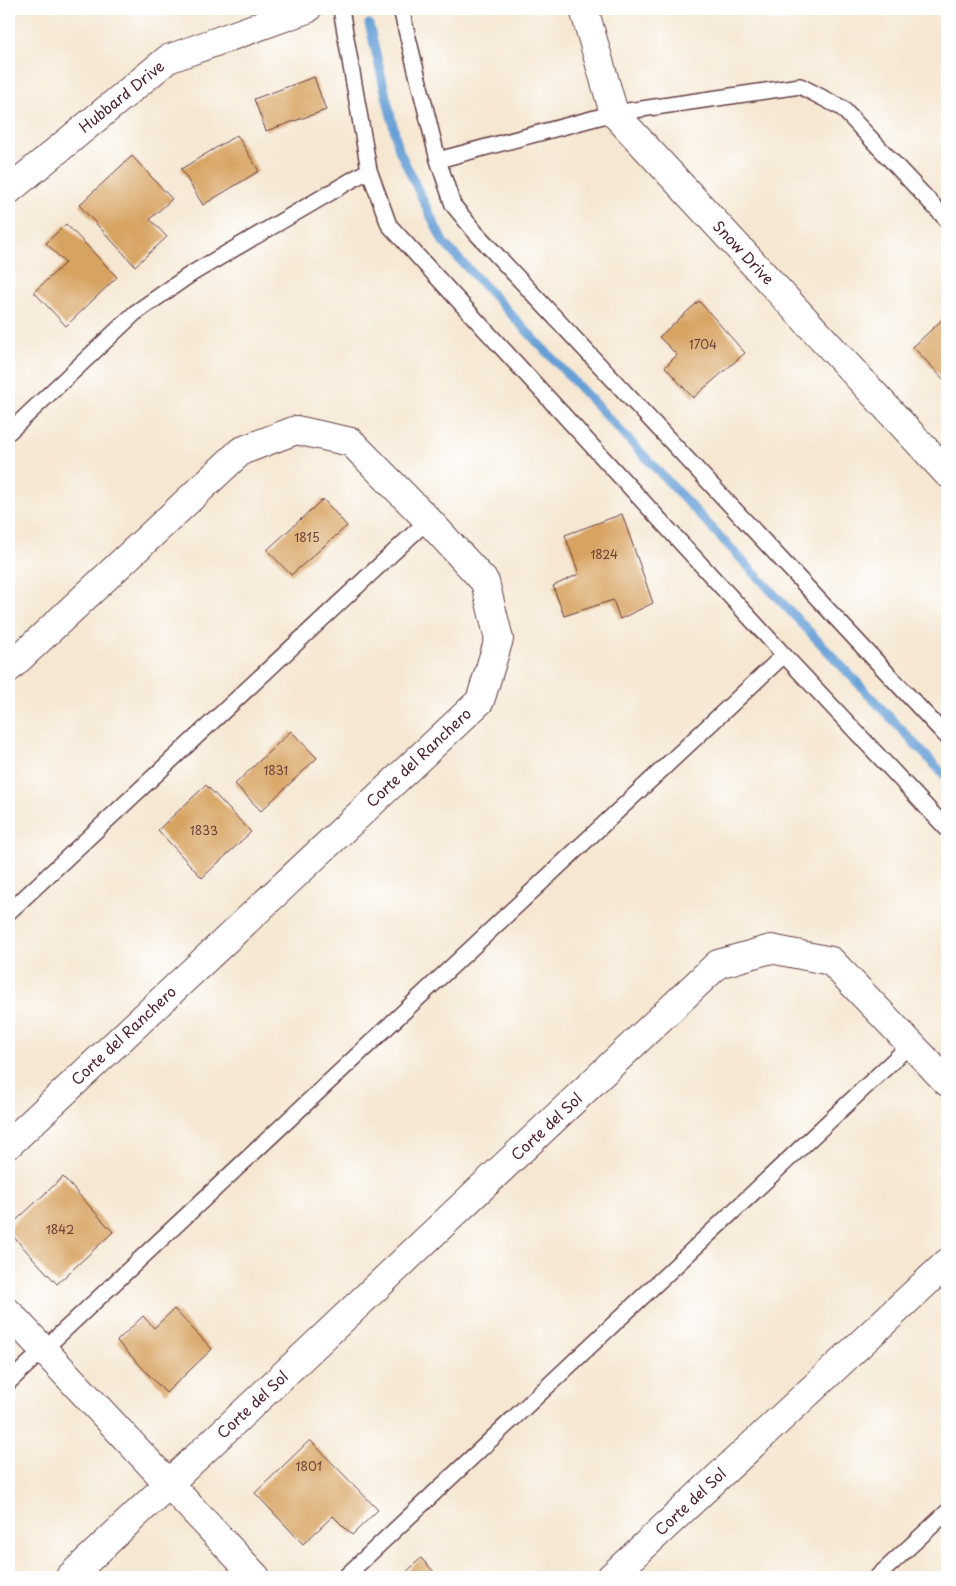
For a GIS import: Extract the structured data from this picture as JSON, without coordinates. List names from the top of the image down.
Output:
{
  "streets": {
    "street": [
      "Hubbard Drive",
      "Snow Drive",
      "Corte del Ranchero",
      "Corte del Sol"
    ]
  },
  "house_numbers": [
    "1704",
    "1815",
    "1824",
    "1831",
    "1833",
    "1842",
    "1801"
  ]
}
